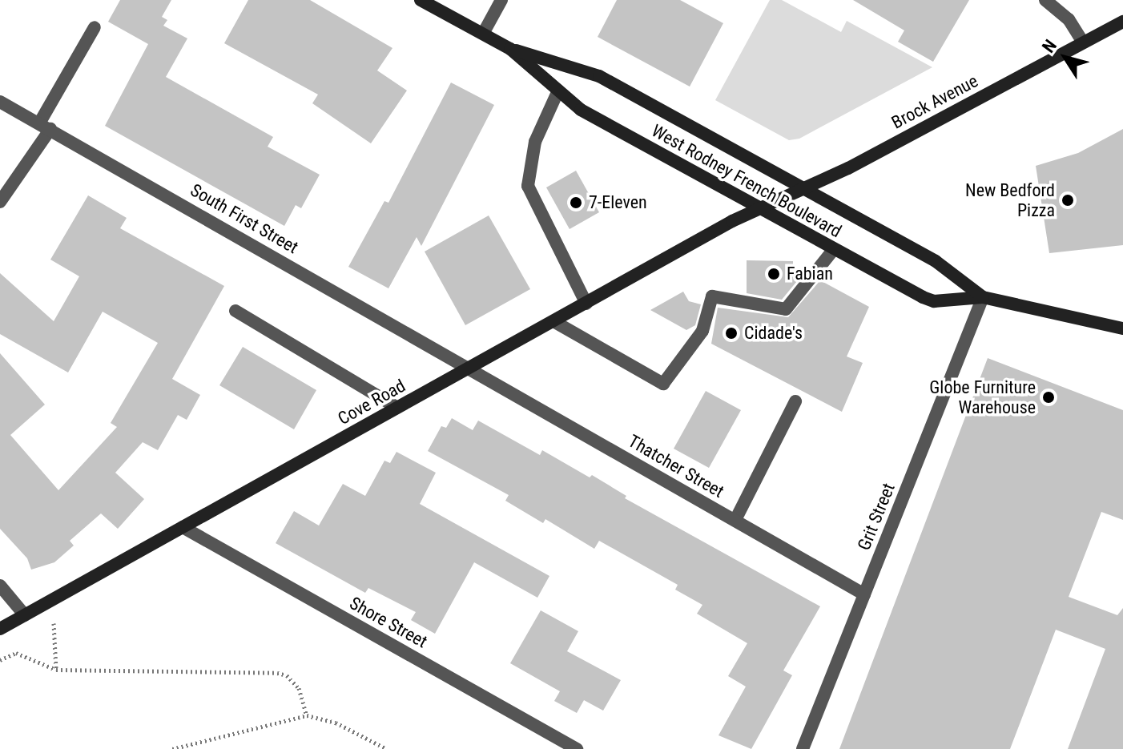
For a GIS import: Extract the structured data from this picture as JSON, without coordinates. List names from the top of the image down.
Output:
{
  "streets": {
    "main road": ["Brock Avenue", "West Rodney French Boulevard", "Cove Road"],
    "street": [
      "South First Street",
      "Thatcher Street",
      "Grit Street",
      "Shore Street"
    ]
  },
  "crossings": [
    ["Brock Avenue", "West Rodney French Boulevard"],
    ["Brock Avenue", "Cove Road"],
    ["West Rodney French Boulevard", "Cove Road"],
    ["West Rodney French Boulevard", "Grit Street"],
    ["South First Street", "Cove Road"],
    ["South First Street", "Thatcher Street"],
    ["Cove Road", "Thatcher Street"],
    ["Cove Road", "Shore Street"],
    ["Thatcher Street", "Grit Street"]
  ],
  "places": [
    "New Bedford Pizza",
    "7-Eleven",
    "Fabian",
    "Cidade's",
    "Globe Furniture Warehouse"
  ],
  "north": "top left"
}
